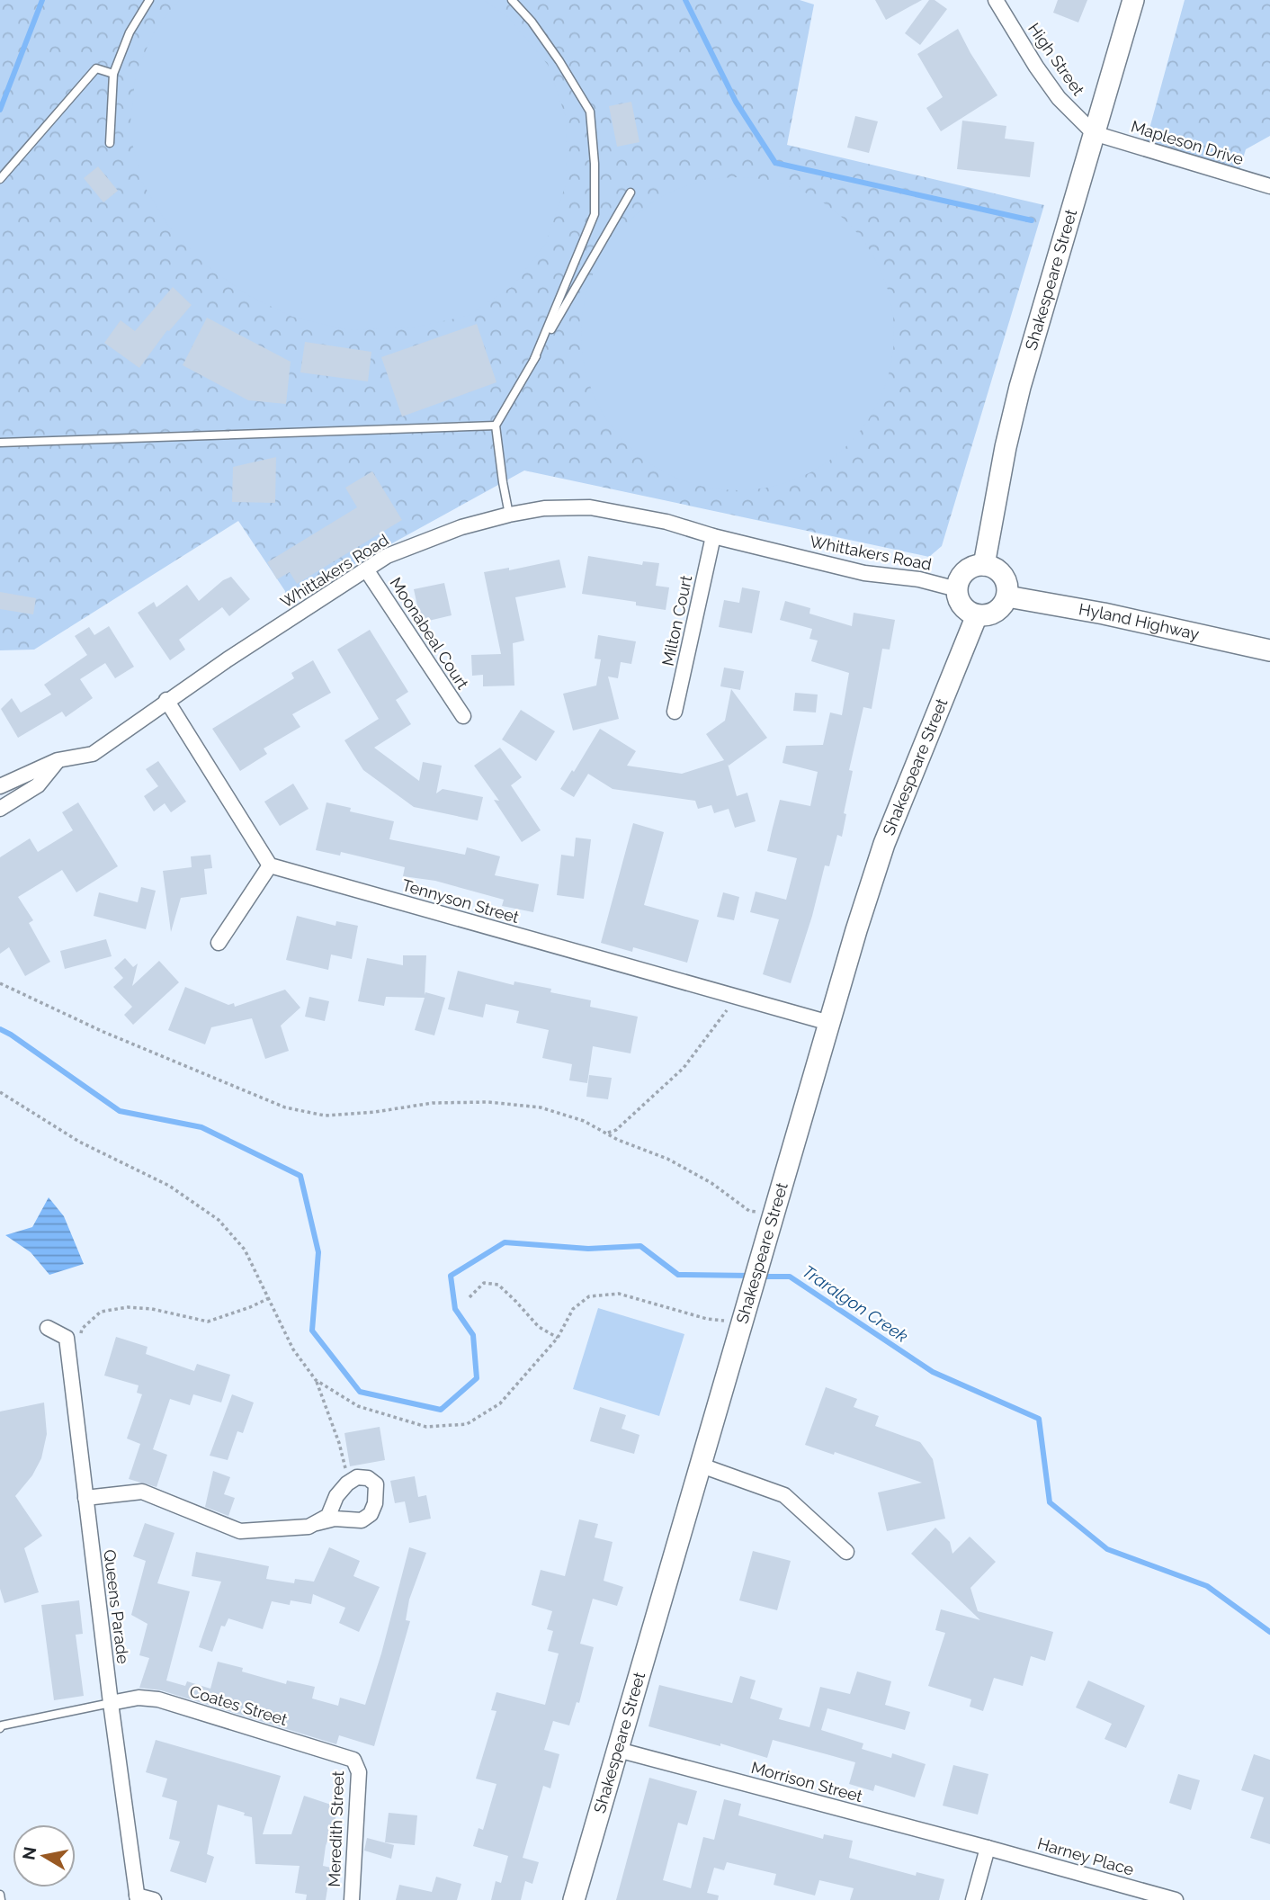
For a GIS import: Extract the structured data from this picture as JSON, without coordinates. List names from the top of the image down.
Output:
{
  "streets": {
    "main road": ["Shakespeare Street", "Hyland Highway"],
    "street": [
      "High Street",
      "Mapleson Drive",
      "Whittakers Road",
      "Milton Court",
      "Moonabeal Court",
      "Tennyson Street",
      "Queens Parade",
      "Coates Street",
      "Morrison Street",
      "Meredith Street",
      "Harney Place"
    ]
  },
  "crossings": [
    ["High Street", "Mapleson Drive"],
    ["High Street", "Shakespeare Street"],
    ["Mapleson Drive", "Shakespeare Street"],
    ["Shakespeare Street", "Whittakers Road"],
    ["Shakespeare Street", "Hyland Highway"],
    ["Shakespeare Street", "Tennyson Street"],
    ["Shakespeare Street", "Morrison Street"],
    ["Whittakers Road", "Milton Court"],
    ["Whittakers Road", "Hyland Highway"],
    ["Whittakers Road", "Moonabeal Court"],
    ["Queens Parade", "Coates Street"],
    ["Coates Street", "Meredith Street"],
    ["Morrison Street", "Harney Place"]
  ],
  "water": ["Traralgon Creek"],
  "north": "left"
}
